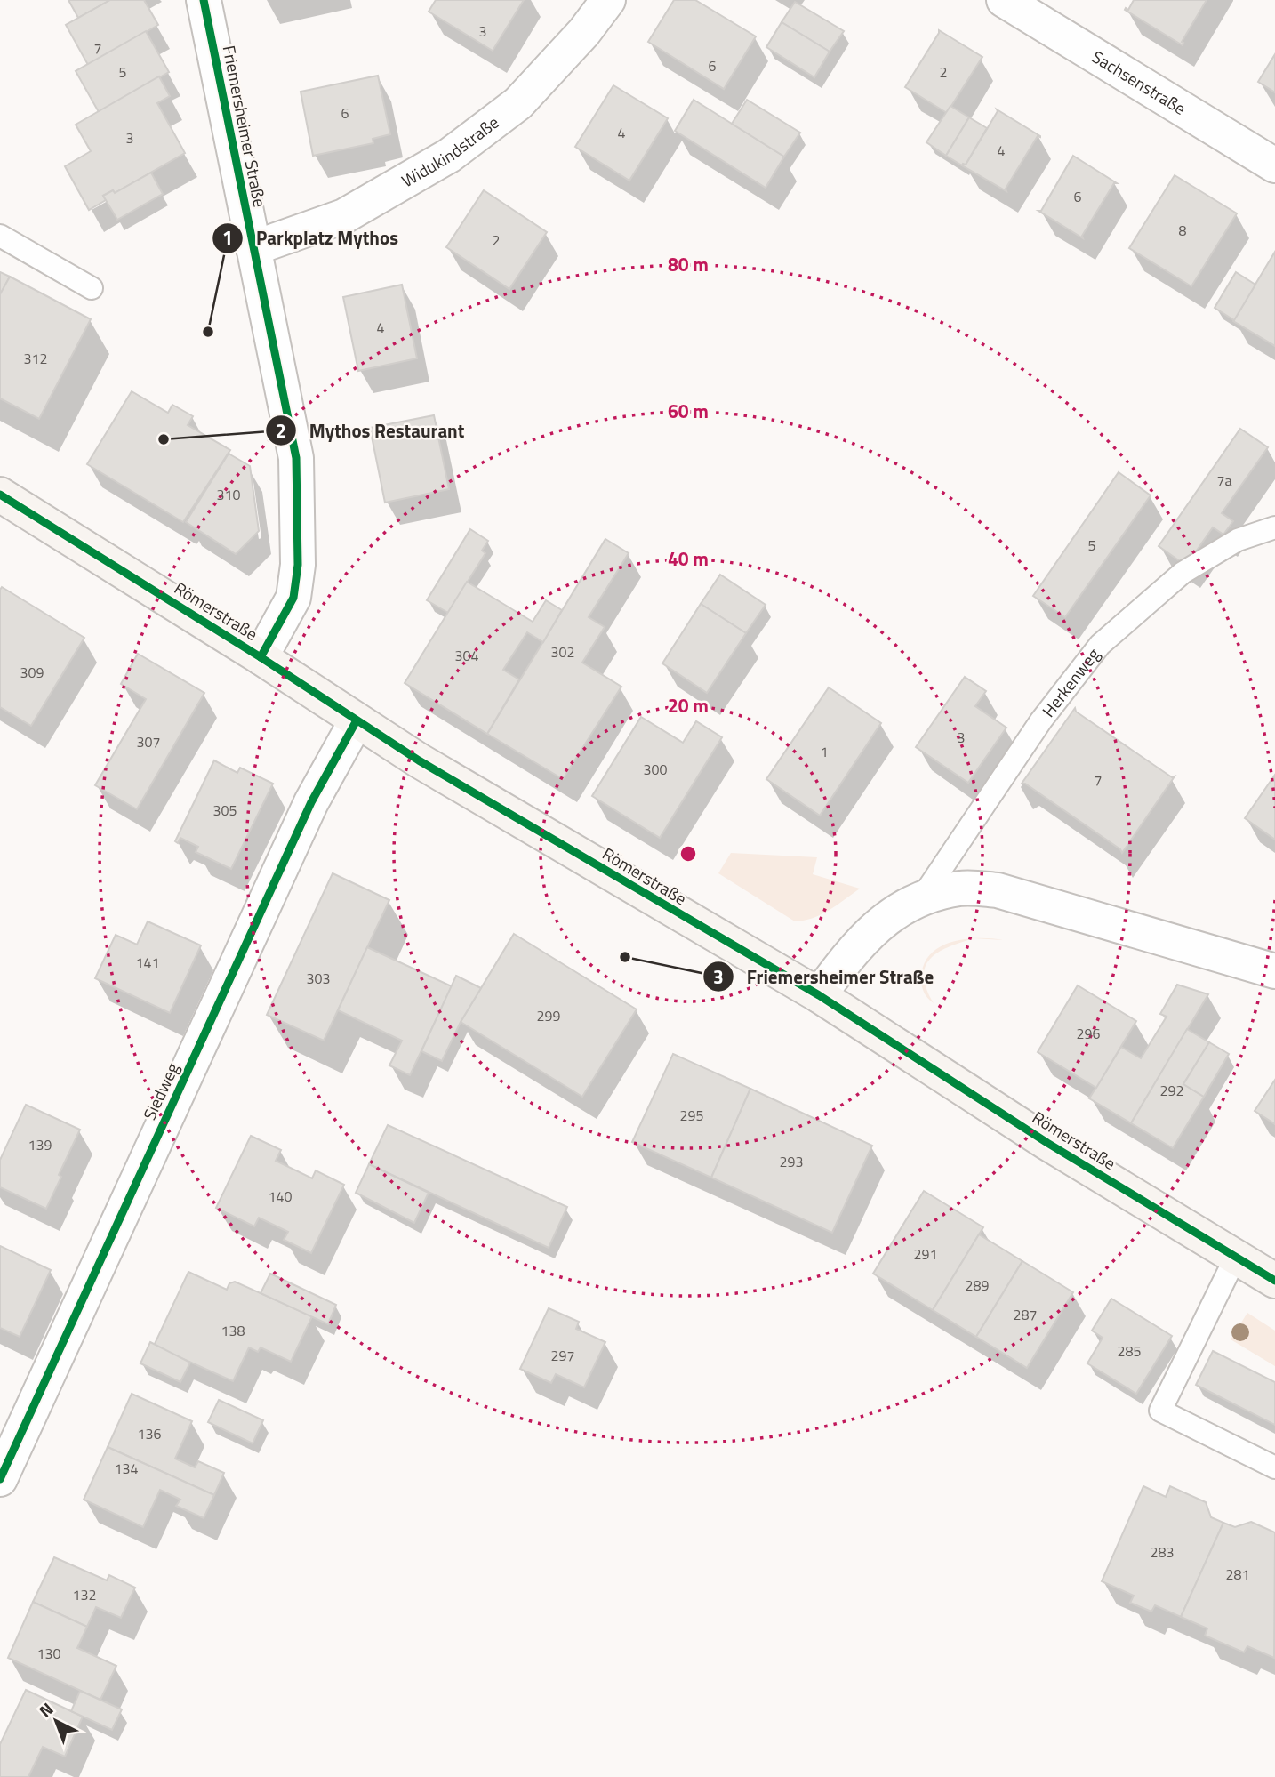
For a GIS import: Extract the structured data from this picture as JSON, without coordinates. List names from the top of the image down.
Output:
{
  "streets": {
    "street": [
      "Sachsenstraße",
      "Friemersheimer Straße",
      "Widukindstraße",
      "Römerstraße",
      "Herkenweg",
      "Siedweg"
    ]
  },
  "crossings": [
    ["Friemersheimer Straße", "Widukindstraße"],
    ["Friemersheimer Straße", "Römerstraße"],
    ["Römerstraße", "Herkenweg"],
    ["Römerstraße", "Siedweg"]
  ],
  "places": ["Parkplatz Mythos", "Mythos Restaurant", "Friemersheimer Straße"],
  "house_numbers": [
    "3",
    "7",
    "6",
    "5",
    "2",
    "6",
    "4",
    "3",
    "4",
    "6",
    "8",
    "2",
    "4",
    "312",
    "7a",
    "310",
    "5",
    "302",
    "304",
    "309",
    "3",
    "307",
    "1",
    "300",
    "7",
    "305",
    "141",
    "303",
    "299",
    "296",
    "292",
    "295",
    "139",
    "293",
    "140",
    "291",
    "289",
    "287",
    "138",
    "285",
    "297",
    "136",
    "134",
    "283",
    "281",
    "132",
    "130"
  ],
  "north": "top left",
  "rings": [
    "80 m",
    "60 m",
    "40 m",
    "20 m"
  ]
}
